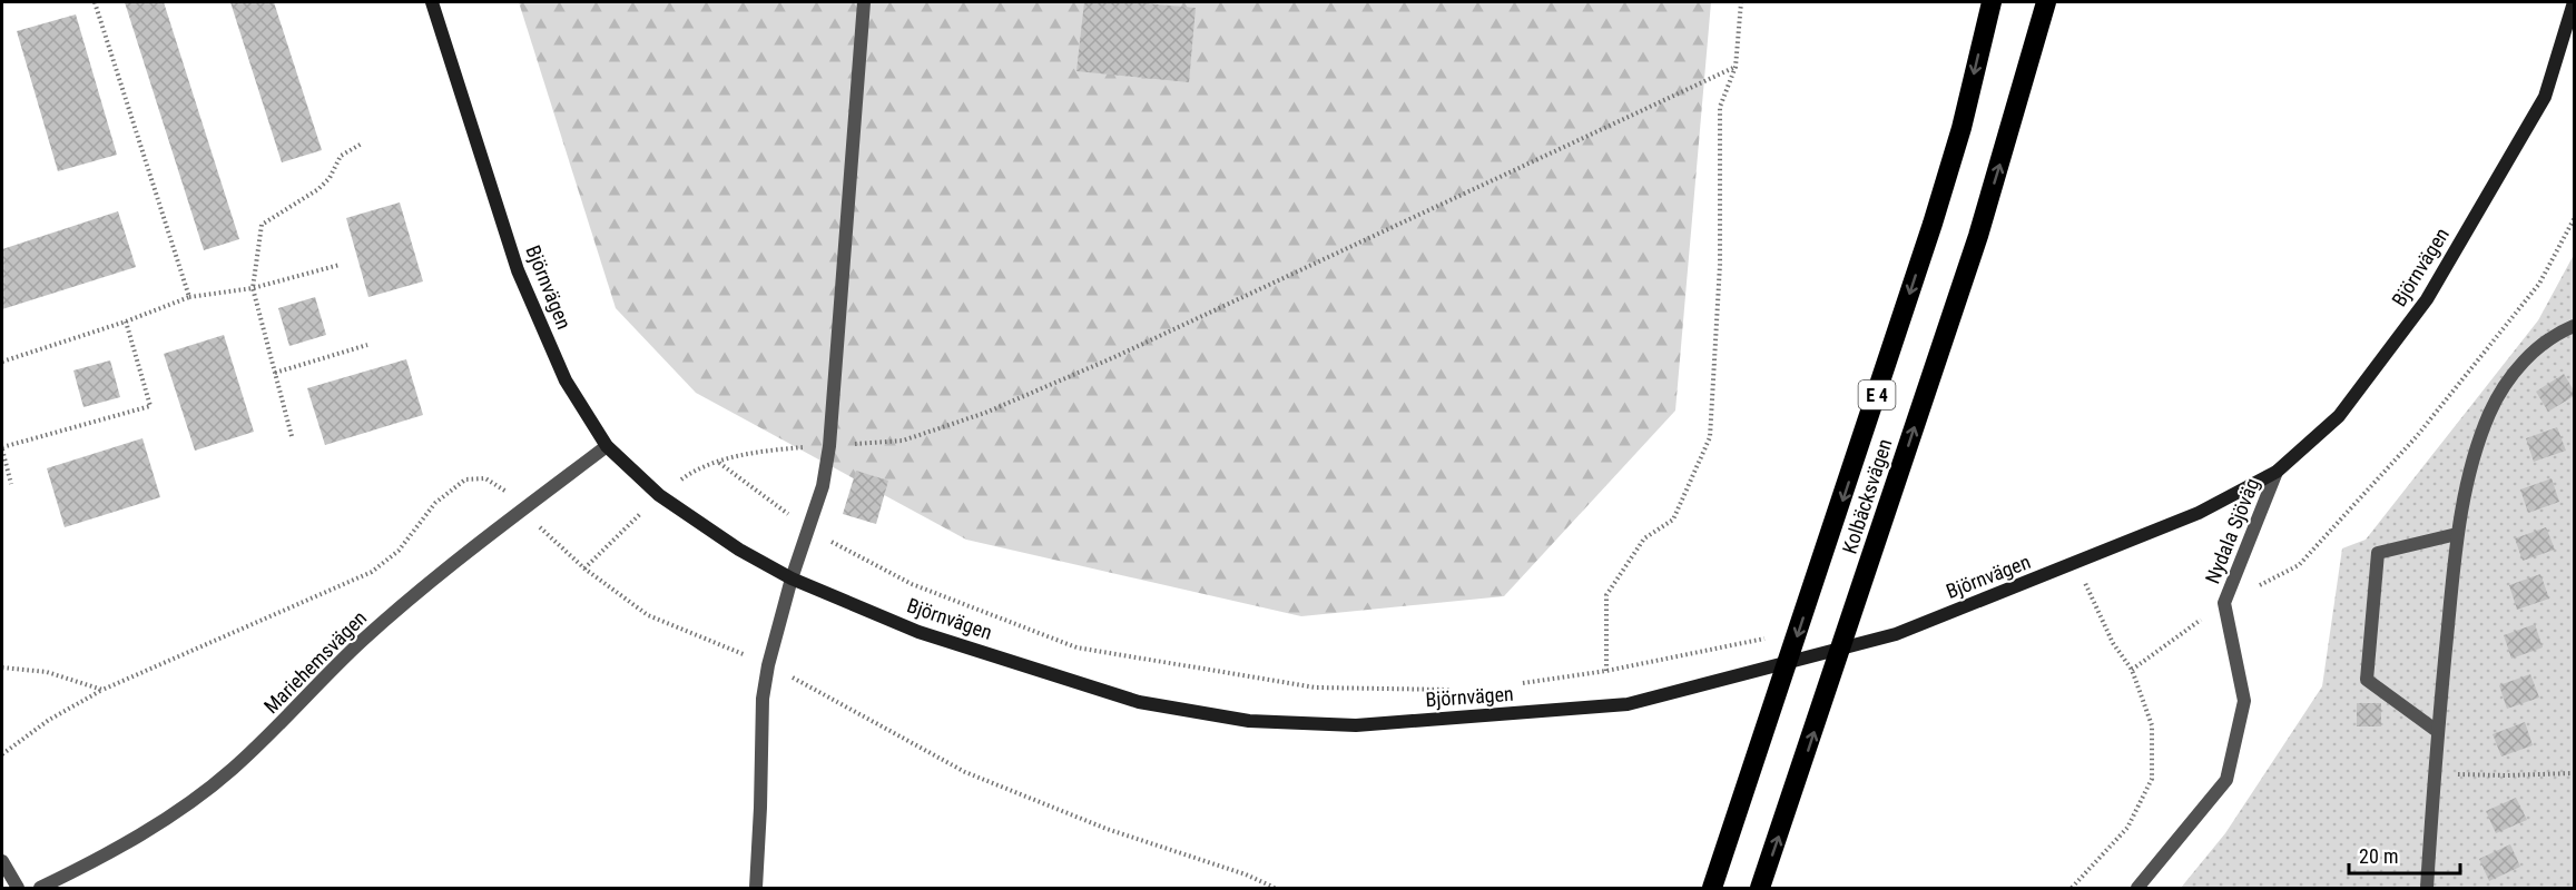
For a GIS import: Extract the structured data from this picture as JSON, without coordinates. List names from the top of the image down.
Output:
{
  "streets": {
    "highway": ["E 4", "Kolbäcksvägen"],
    "street": ["Björnvägen", "Nydala Sjöväg", "Mariehemsvägen"]
  },
  "crossings": [
    ["Björnvägen", "Nydala Sjöväg"],
    ["Björnvägen", "Mariehemsvägen"]
  ],
  "scale_bar": "20 m"
}
